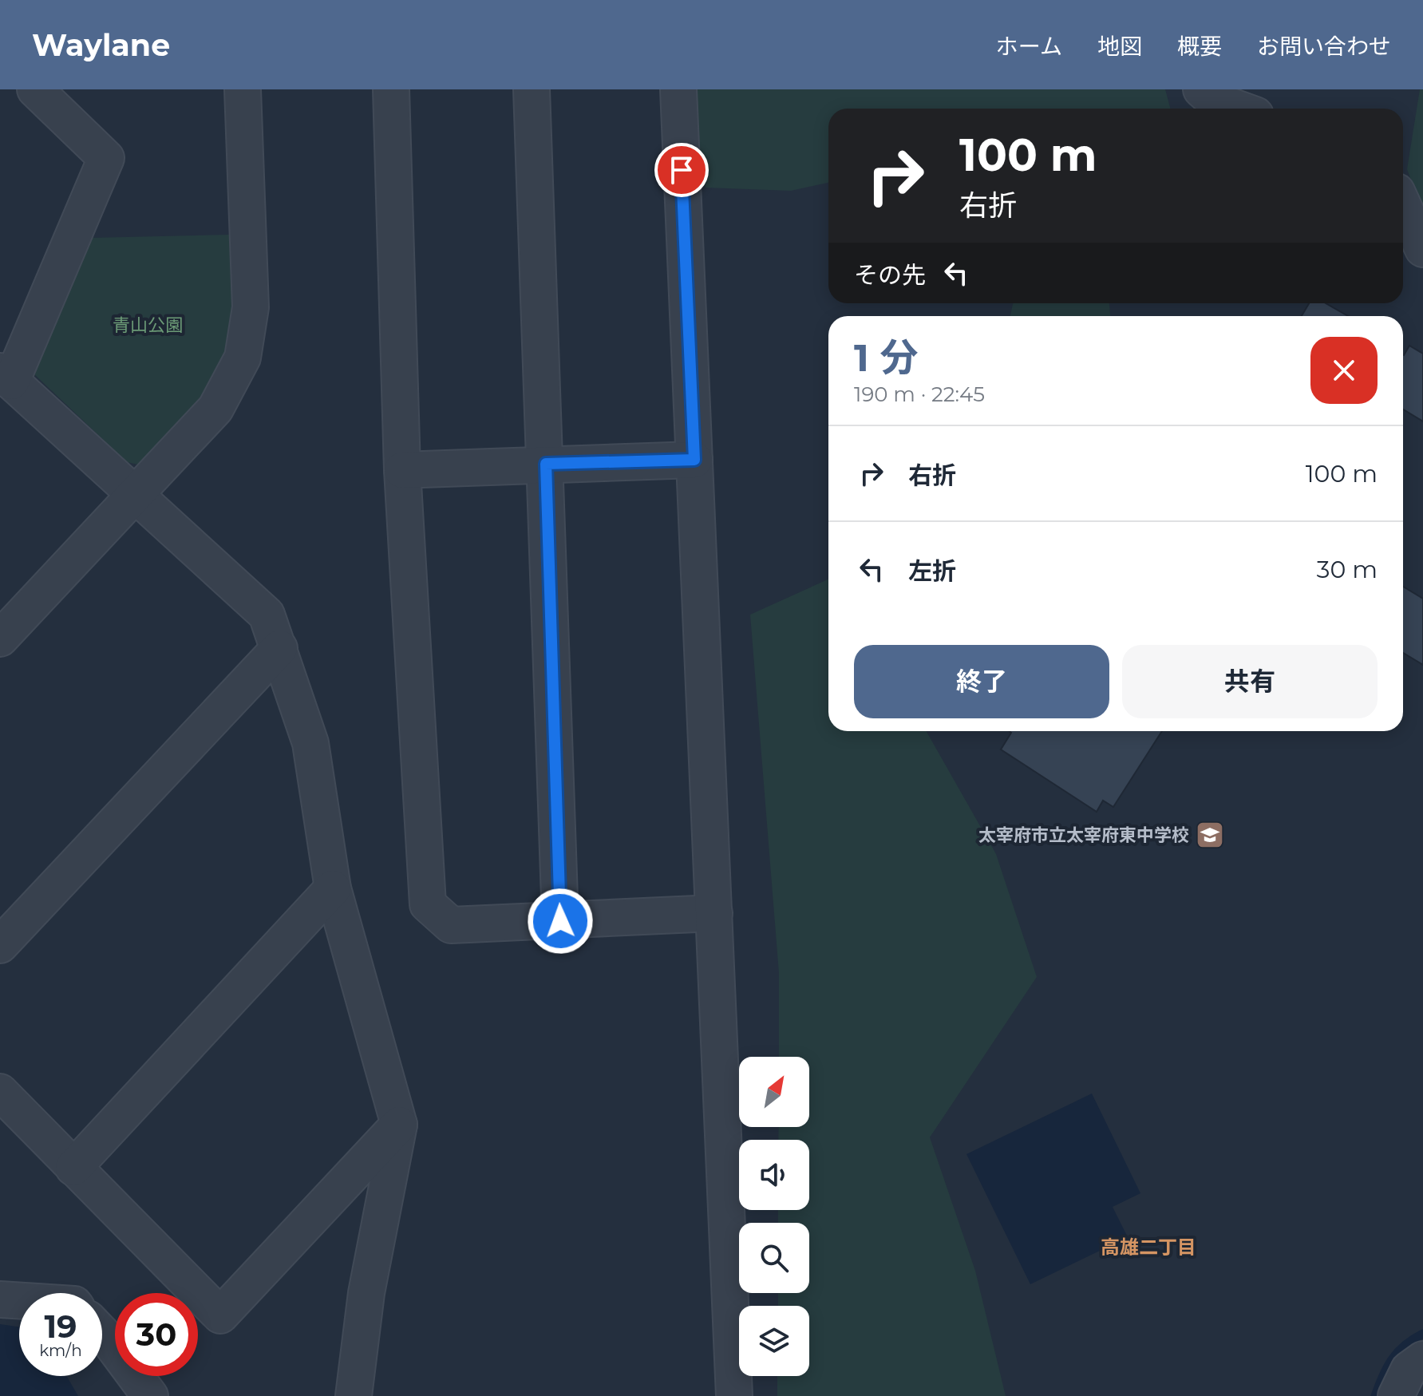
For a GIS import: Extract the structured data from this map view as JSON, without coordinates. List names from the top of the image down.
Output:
{
  "districts": ["高雄二丁目"],
  "parks": ["青山公園"],
  "places": {
    "school or university": ["太宰府市立太宰府東中学校"]
  },
  "north": "top right",
  "page": {
    "header": "Waylane",
    "nav": [
      "ホーム",
      "地図",
      "概要",
      "お問い合わせ"
    ],
    "turn": ["100 m", "右折"],
    "then": "その先",
    "heading": ["1 分", "190 m · 22:45"],
    "list": [
      {
        "name": "右折",
        "value": "100 m"
      },
      {
        "name": "左折",
        "value": "30 m"
      }
    ],
    "buttons": ["終了", "共有"],
    "speed": "19 km/h",
    "limit": "30"
  }
}
